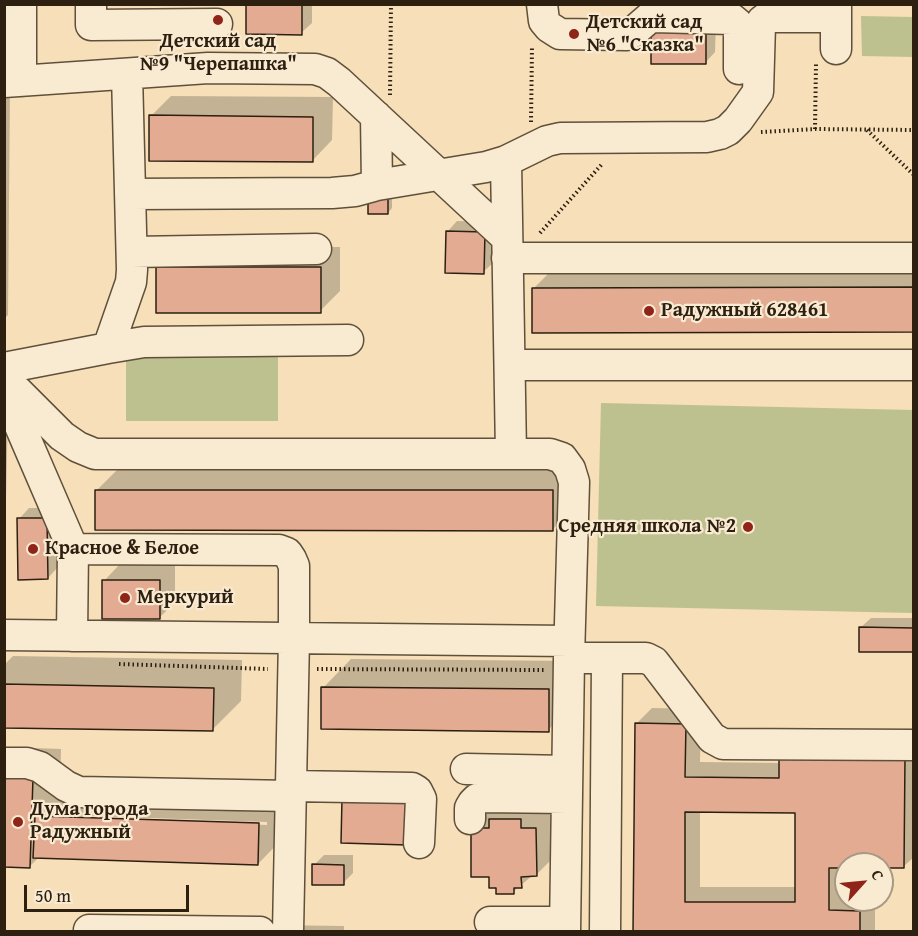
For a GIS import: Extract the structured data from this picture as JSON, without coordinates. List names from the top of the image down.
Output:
{
  "places": [
    "Детский сад №9 \"Черепашка\"",
    "Детский сад №6 \"Сказка\"",
    "Радужный 628461",
    "Средняя школа №2",
    "Красное & Белое",
    "Меркурий",
    "Дума города Радужный"
  ],
  "scale_bar": "50 m",
  "north": "top right"
}
